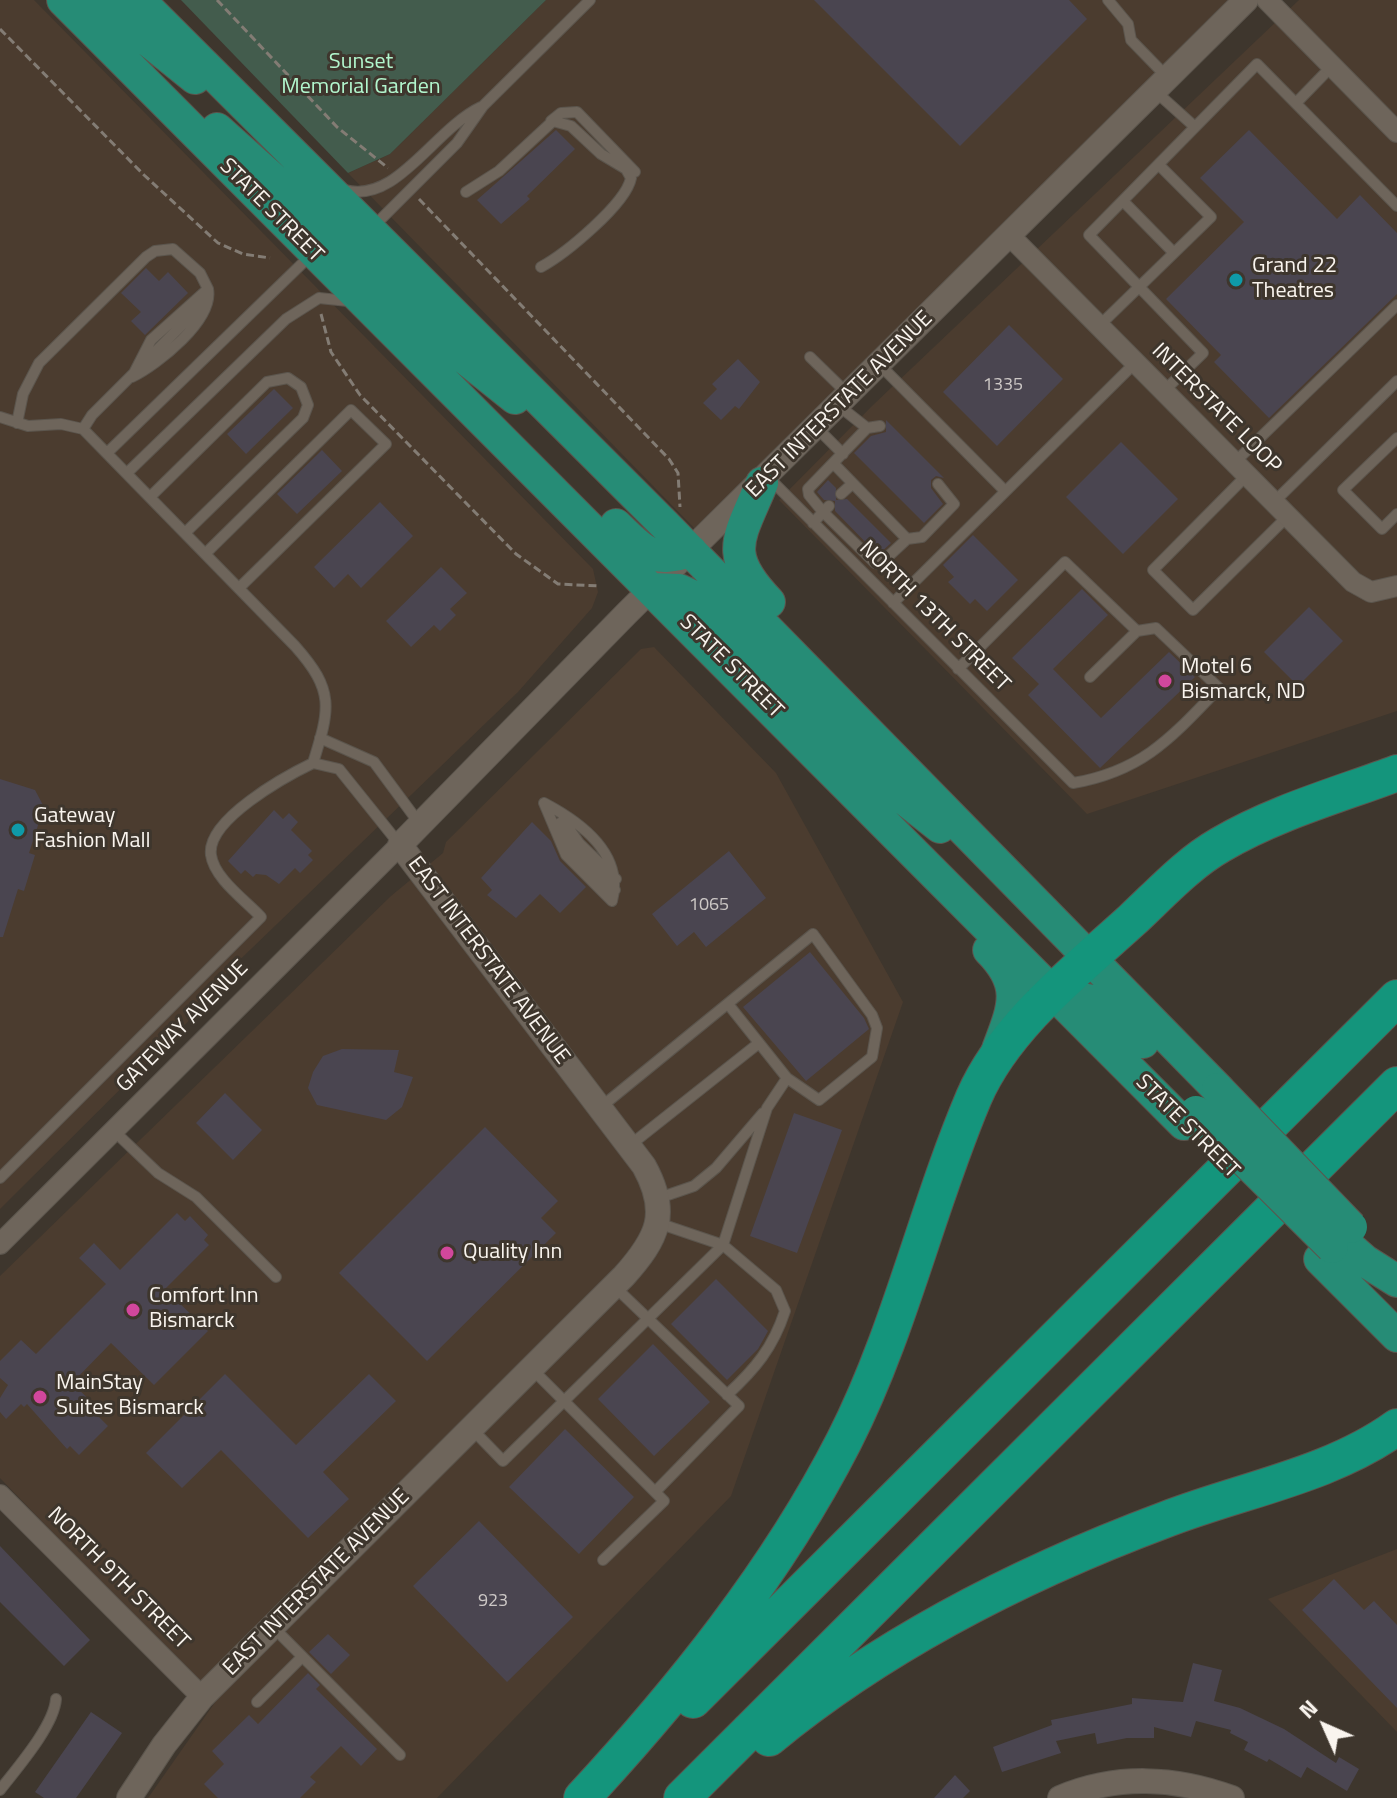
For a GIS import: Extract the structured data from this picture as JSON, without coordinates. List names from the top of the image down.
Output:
{
  "streets": {
    "highway": ["STATE STREET"],
    "street": [
      "EAST INTERSTATE AVENUE",
      "INTERSTATE LOOP",
      "GATEWAY AVENUE",
      "NORTH 9TH STREET"
    ],
    "lane": ["NORTH 13TH STREET"]
  },
  "crossings": [
    ["STATE STREET", "EAST INTERSTATE AVENUE"],
    ["EAST INTERSTATE AVENUE", "INTERSTATE LOOP"],
    ["EAST INTERSTATE AVENUE", "NORTH 13TH STREET"],
    ["EAST INTERSTATE AVENUE", "GATEWAY AVENUE"],
    ["EAST INTERSTATE AVENUE", "NORTH 9TH STREET"]
  ],
  "parks": ["Sunset Memorial Garden"],
  "places": [
    "Grand 22 Theatres",
    "Motel 6 Bismarck, ND",
    "Gateway Fashion Mall",
    "Quality Inn",
    "Comfort Inn Bismarck",
    "MainStay Suites Bismarck"
  ],
  "house_numbers": ["1335", "1065", "923"],
  "north": "top left"
}
